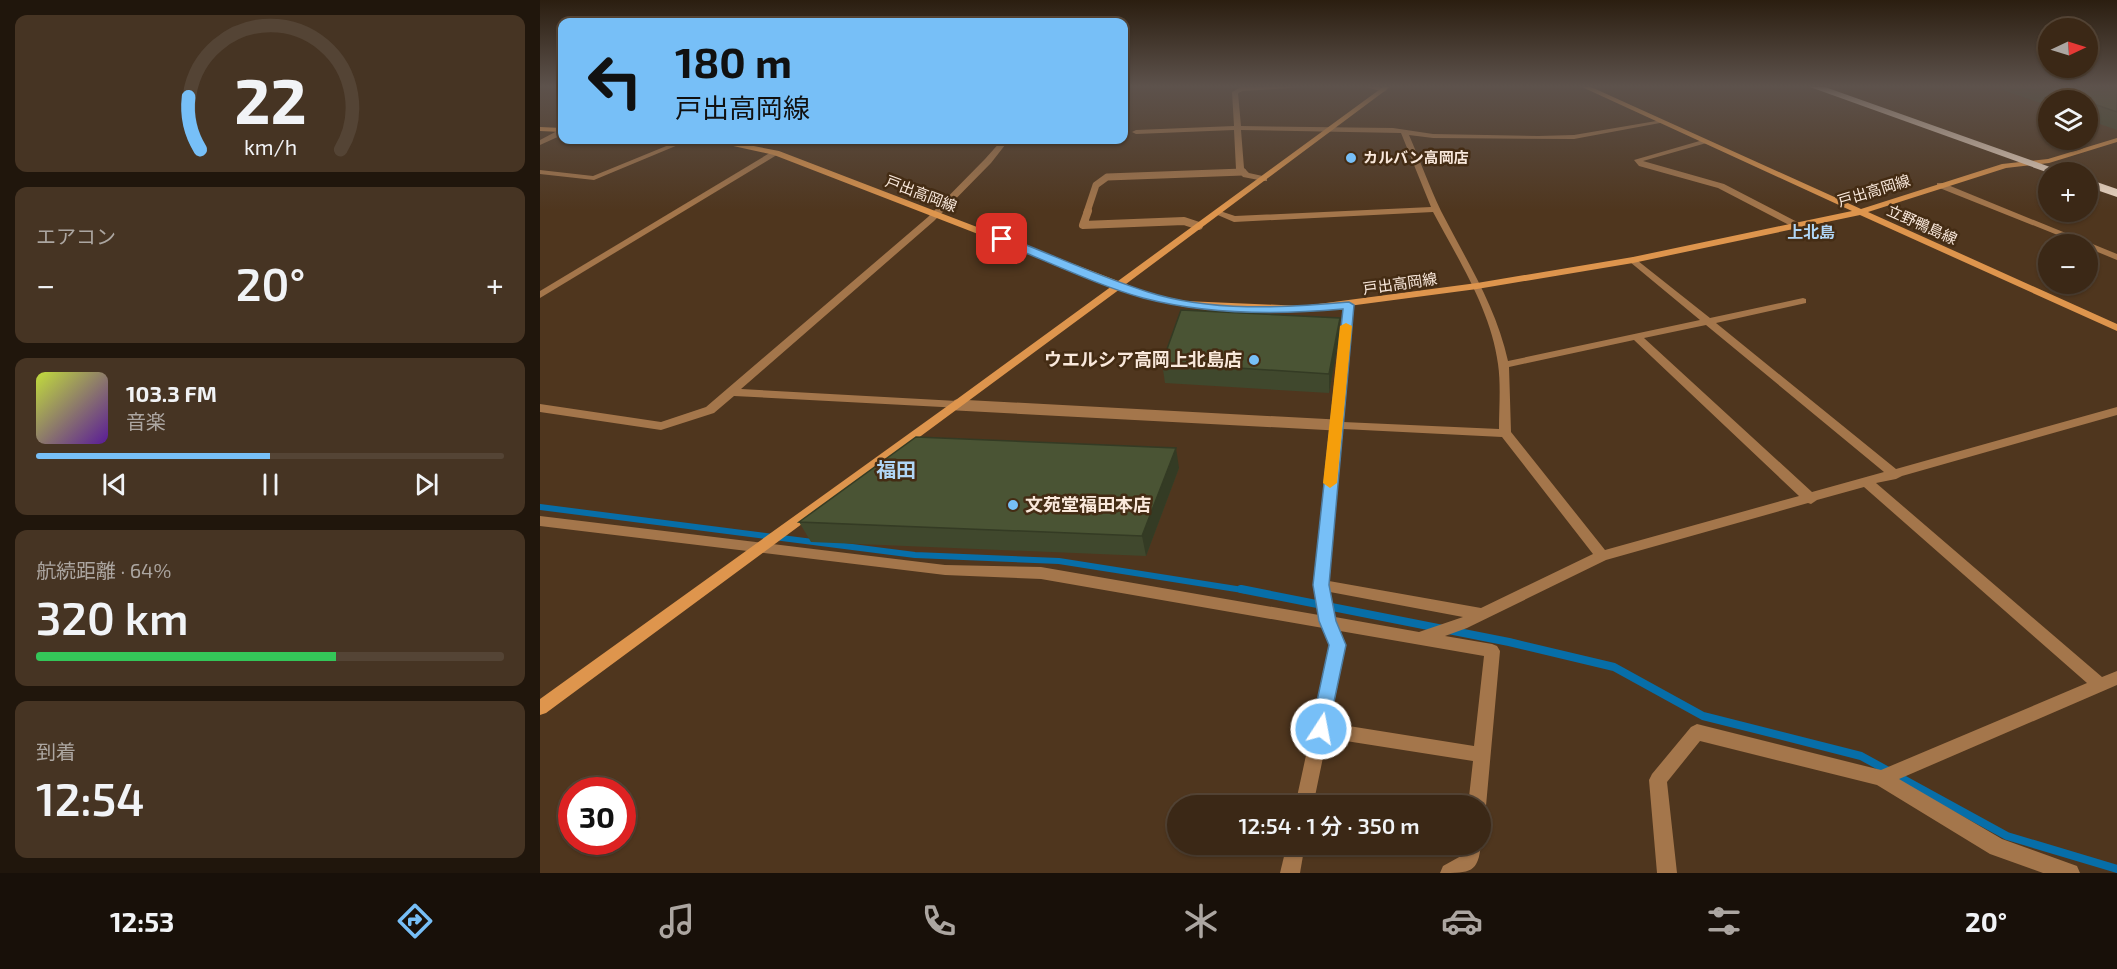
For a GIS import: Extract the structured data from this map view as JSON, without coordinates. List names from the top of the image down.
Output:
{
  "streets": {
    "main road": ["戸出高岡線", "立野鴨島線"]
  },
  "crossings": [
    ["戸出高岡線", "立野鴨島線"]
  ],
  "districts": ["上北島", "福田"],
  "places": ["カルバン高岡店", "ウエルシア高岡上北島店", "文苑堂福田本店"],
  "north": "right",
  "page": {
    "map_buttons": ["+", "−"],
    "turn": ["180 m", "戸出高岡線"],
    "tile": [
      "エアコン",
      ["航続距離 · 64%", "320 km"],
      ["到着", "12:54"]
    ],
    "heat": ["−", "20°", "+"],
    "song": ["103.3 FM", "音楽"],
    "limit": "30",
    "trip": "12:54 · 1 分 · 350 m",
    "tabs": ["12:53", "20°"],
    "gauge": ["22", "km/h"]
  }
}
